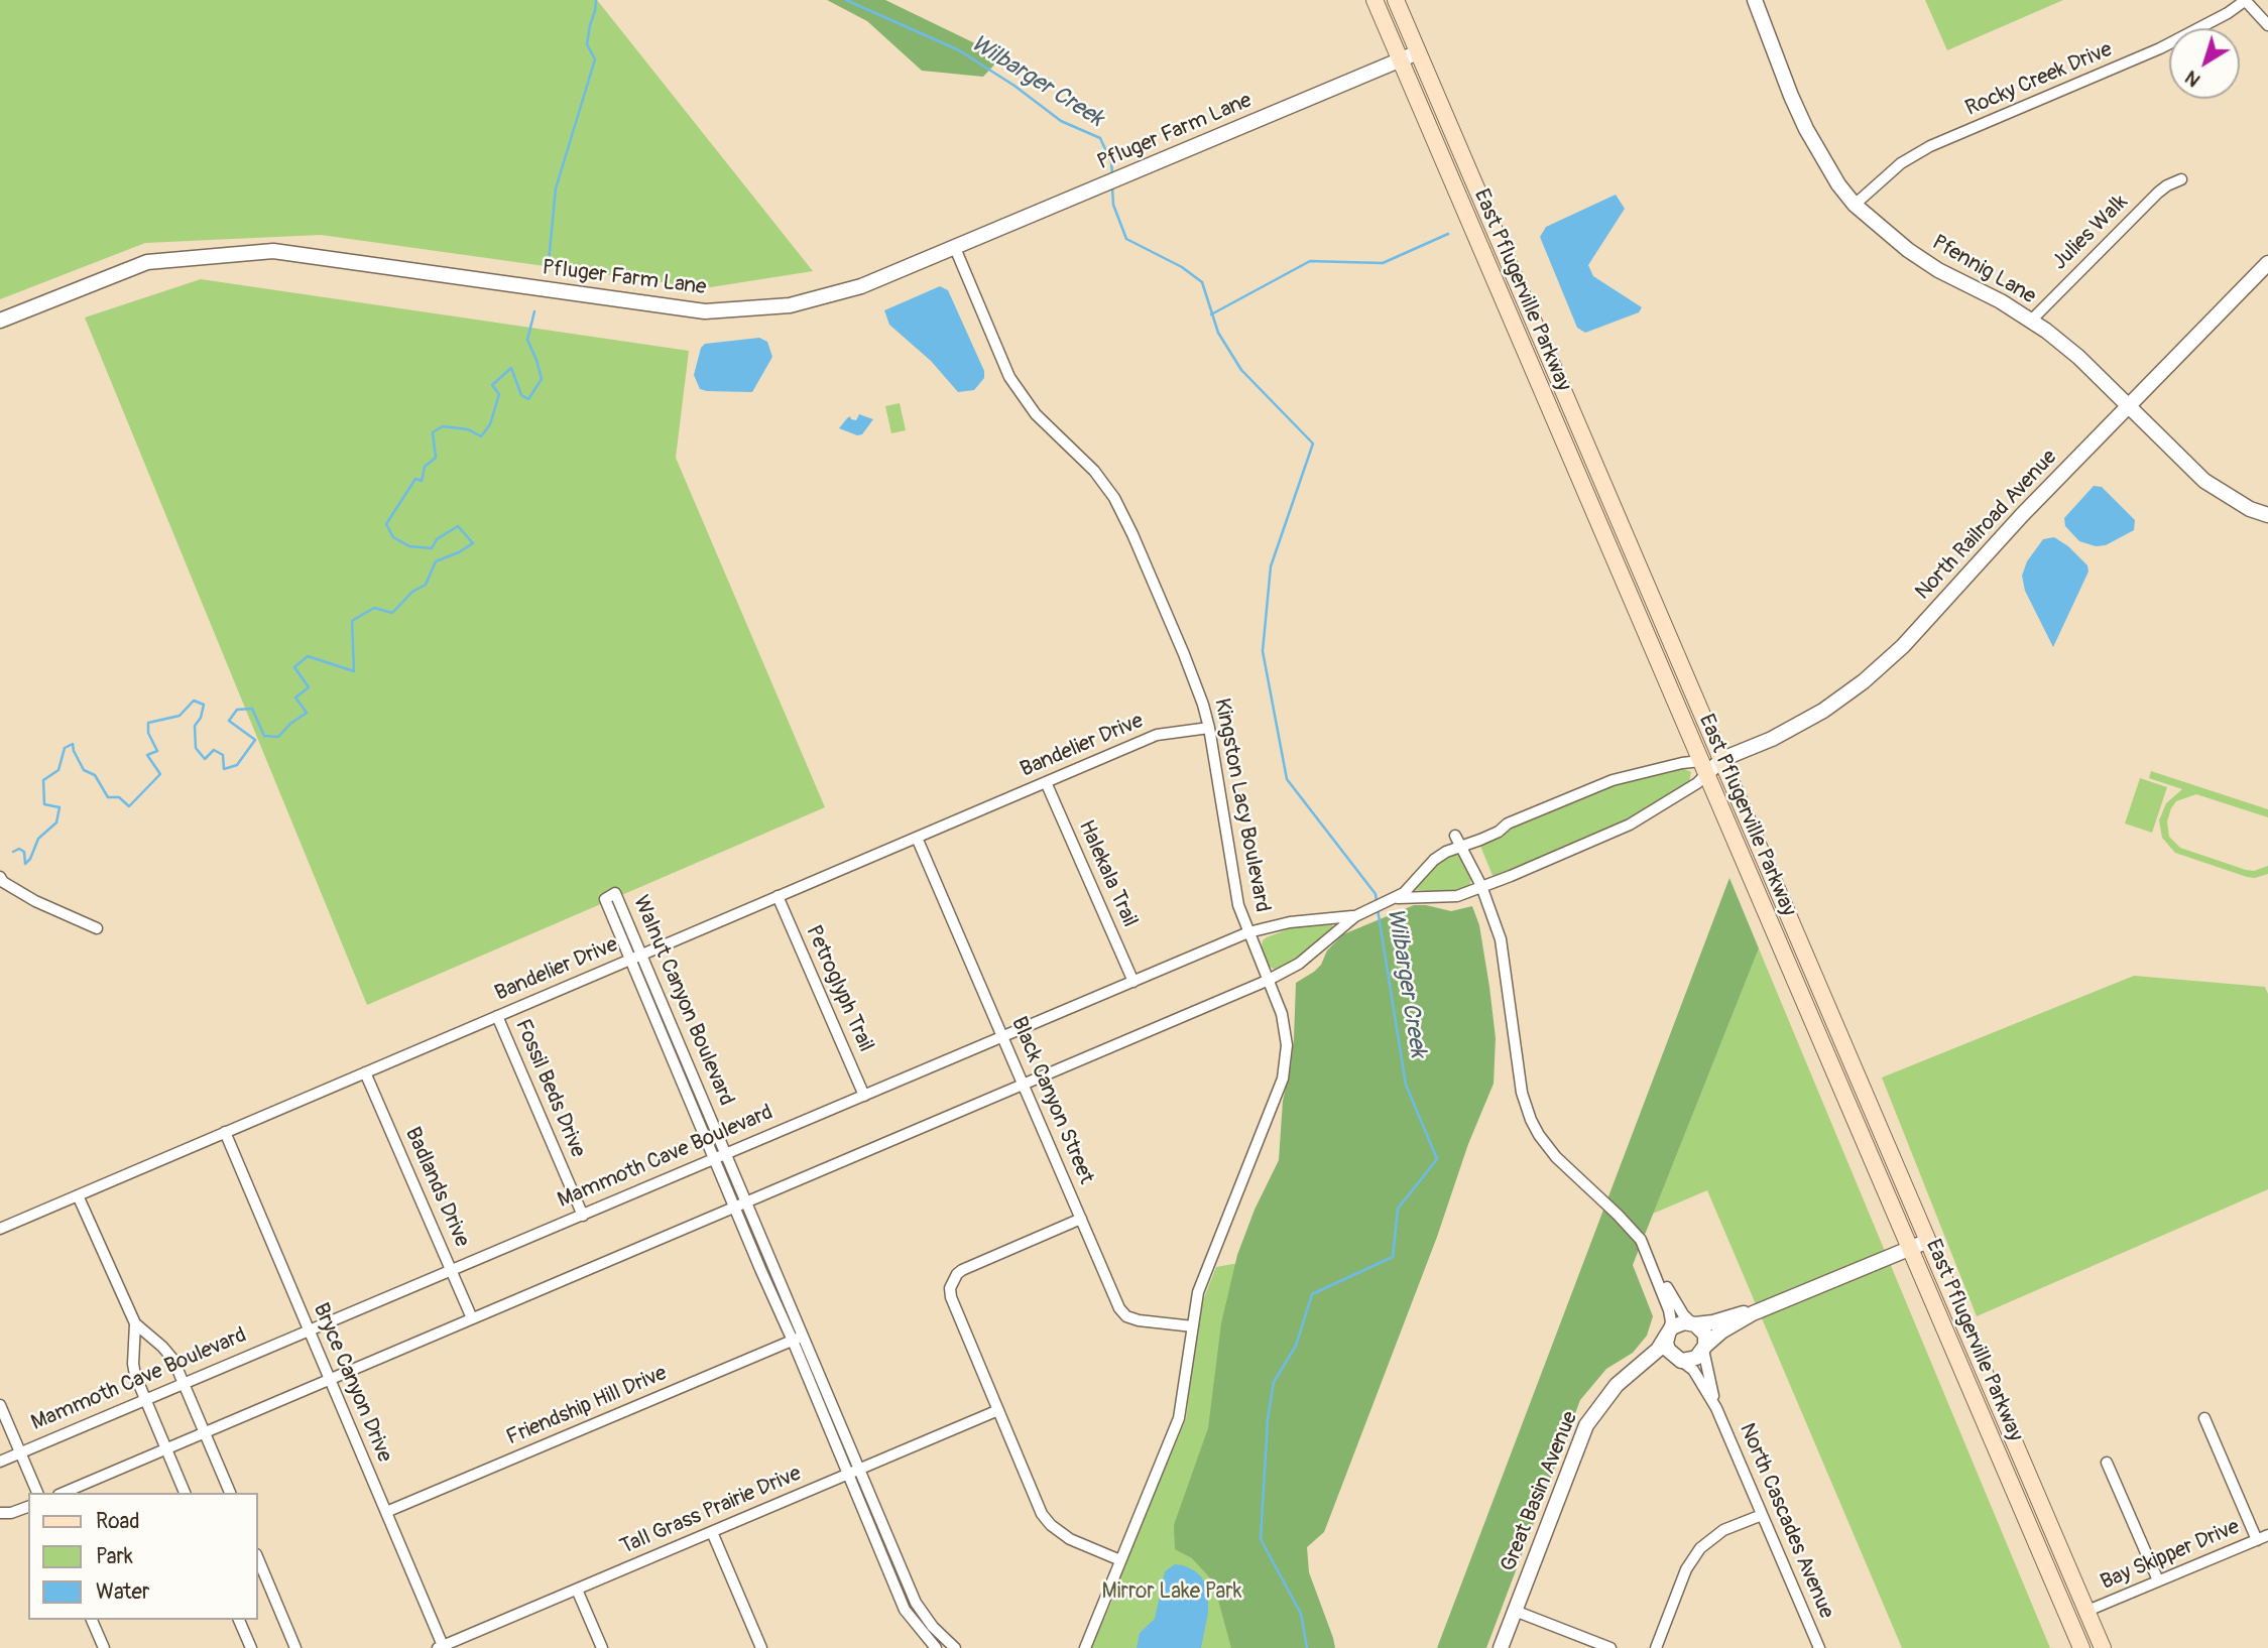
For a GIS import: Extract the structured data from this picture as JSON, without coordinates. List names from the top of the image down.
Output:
{
  "streets": {
    "main road": ["East Pflugerville Parkway"],
    "street": [
      "Rocky Creek Drive",
      "Pfluger Farm Lane",
      "Julies Walk",
      "Pfennig Lane",
      "North Railroad Avenue",
      "Bandelier Drive",
      "Kingston Lacy Boulevard",
      "Halekala Trail",
      "Petroglyph Trail",
      "Walnut Canyon Boulevard",
      "Fossil Beds Drive",
      "Black Canyon Street",
      "Mammoth Cave Boulevard",
      "Badlands Drive",
      "Bryce Canyon Drive",
      "Friendship Hill Drive",
      "Great Basin Avenue",
      "Tall Grass Prairie Drive",
      "North Cascades Avenue",
      "Bay Skipper Drive"
    ]
  },
  "crossings": [
    ["Rocky Creek Drive", "Pfennig Lane"],
    ["Pfluger Farm Lane", "East Pflugerville Parkway"],
    ["Pfluger Farm Lane", "Kingston Lacy Boulevard"],
    ["Julies Walk", "Pfennig Lane"],
    ["Pfennig Lane", "North Railroad Avenue"],
    ["East Pflugerville Parkway", "North Railroad Avenue"],
    ["East Pflugerville Parkway", "Mammoth Cave Boulevard"],
    ["East Pflugerville Parkway", "Bay Skipper Drive"],
    ["North Railroad Avenue", "Mammoth Cave Boulevard"],
    ["Bandelier Drive", "Kingston Lacy Boulevard"],
    ["Bandelier Drive", "Halekala Trail"],
    ["Bandelier Drive", "Petroglyph Trail"],
    ["Bandelier Drive", "Walnut Canyon Boulevard"],
    ["Bandelier Drive", "Fossil Beds Drive"],
    ["Bandelier Drive", "Black Canyon Street"],
    ["Bandelier Drive", "Badlands Drive"],
    ["Bandelier Drive", "Bryce Canyon Drive"],
    ["Kingston Lacy Boulevard", "Black Canyon Street"],
    ["Kingston Lacy Boulevard", "Mammoth Cave Boulevard"],
    ["Halekala Trail", "Mammoth Cave Boulevard"],
    ["Petroglyph Trail", "Mammoth Cave Boulevard"],
    ["Walnut Canyon Boulevard", "Mammoth Cave Boulevard"],
    ["Walnut Canyon Boulevard", "Friendship Hill Drive"],
    ["Walnut Canyon Boulevard", "Tall Grass Prairie Drive"],
    ["Fossil Beds Drive", "Mammoth Cave Boulevard"],
    ["Black Canyon Street", "Mammoth Cave Boulevard"],
    ["Mammoth Cave Boulevard", "Badlands Drive"],
    ["Mammoth Cave Boulevard", "Bryce Canyon Drive"],
    ["Bryce Canyon Drive", "Friendship Hill Drive"],
    ["Bryce Canyon Drive", "Tall Grass Prairie Drive"],
    ["Great Basin Avenue", "North Cascades Avenue"]
  ],
  "water": ["Wilbarger Creek"],
  "parks": ["Mirror Lake Park"],
  "legend": ["Road", "Park", "Water"],
  "north": "bottom left"
}
